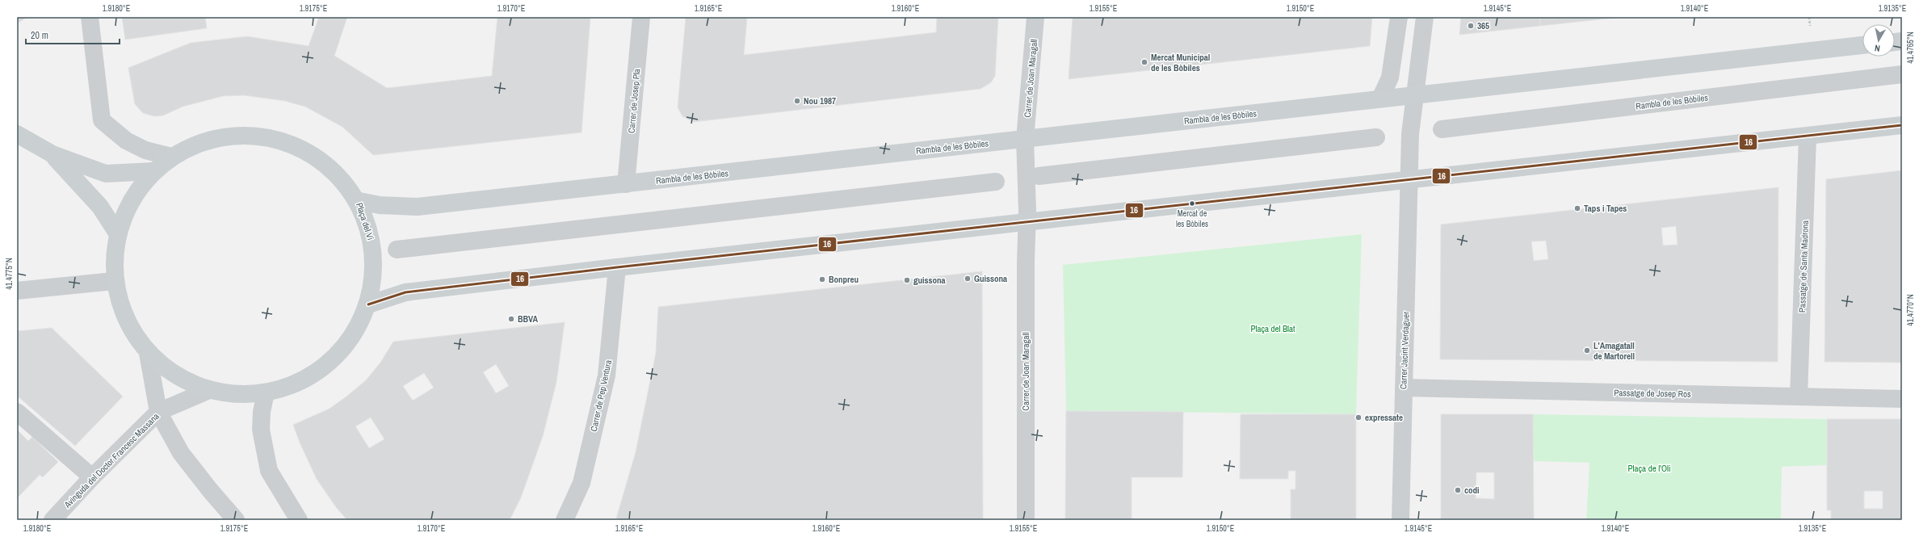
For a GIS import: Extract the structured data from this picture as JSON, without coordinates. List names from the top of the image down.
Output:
{
  "streets": {
    "main road": ["Rambla de les Bòbiles", "Plaça del Vi"],
    "street": [
      "Carrer de Joan Maragall",
      "Carrer de Josep Pla",
      "Passatge de Santa Madrona",
      "Carrer Jacint Verdaguer",
      "Passatge de Josep Ros",
      "Carrer de Pep Ventura",
      "Avinguda del Doctor Francesc Massana"
    ]
  },
  "crossings": [
    ["Carrer de Joan Maragall", "Rambla de les Bòbiles"],
    ["Carrer de Josep Pla", "Rambla de les Bòbiles"],
    ["Rambla de les Bòbiles", "Plaça del Vi"],
    ["Plaça del Vi", "Avinguda del Doctor Francesc Massana"],
    ["Passatge de Santa Madrona", "Passatge de Josep Ros"],
    ["Carrer Jacint Verdaguer", "Passatge de Josep Ros"]
  ],
  "parks": ["Plaça del Blat", "Plaça de l'Oli"],
  "places": [
    "365",
    "Mercat Municipal de les Bòbiles",
    "Nou 1987",
    "Mercat de les Bòbiles",
    "Taps i Tapes",
    "Guissona",
    "Bonpreu",
    "guissona",
    "BBVA",
    "L'Amagatall de Martorell",
    "expressate",
    "codi"
  ],
  "lines": ["transit line 16"],
  "scale_bar": "20 m",
  "north": "bottom",
  "coordinates": [
    "1.9180°E",
    "1.9175°E",
    "1.9170°E",
    "1.9165°E",
    "1.9160°E",
    "1.9155°E",
    "1.9150°E",
    "1.9145°E",
    "1.9140°E",
    "1.9135°E",
    "41.4765°N",
    "41.4775°N",
    "41.4770°N"
  ]
}
